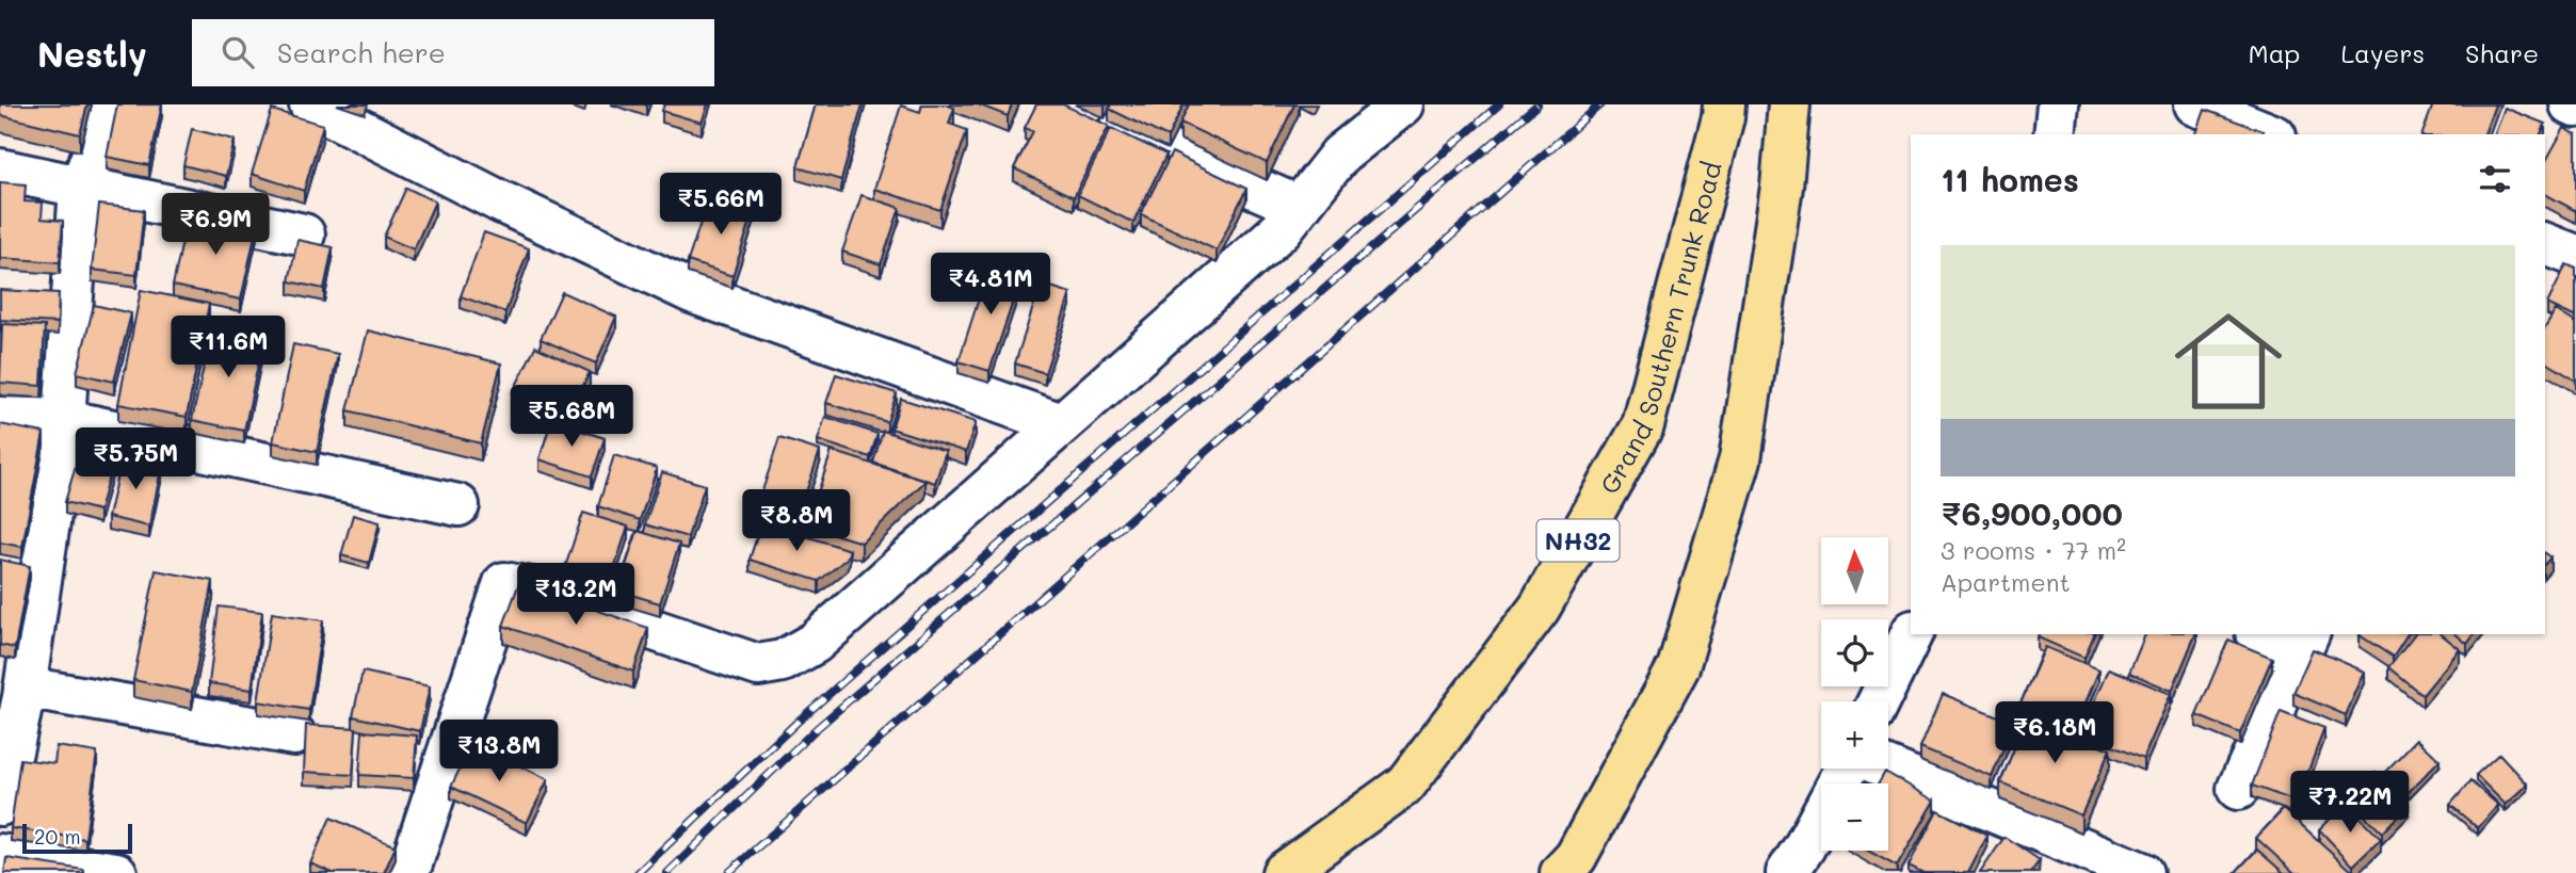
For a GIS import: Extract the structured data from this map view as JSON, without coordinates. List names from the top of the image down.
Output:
{
  "streets": {
    "highway": ["Grand Southern Trunk Road", "NH32"]
  },
  "scale_bar": "20 m",
  "north": "top",
  "page": {
    "header": "Nestly",
    "search": "Search here",
    "nav": ["Map", "Layers", "Share"],
    "heading": "11 homes",
    "price": [
      "₹5.66M",
      "₹6.9M",
      "₹4.81M",
      "₹11.6M",
      "₹5.68M",
      "₹5.75M",
      "₹8.8M",
      "₹13.2M",
      "₹6.18M",
      "₹13.8M",
      "₹7.22M"
    ],
    "list": [
      {
        "name": "₹6,900,000",
        "note": "3 rooms · 77 m² · Apartment"
      }
    ],
    "map_buttons": ["+", "−"],
    "scale": "20 m"
  }
}
